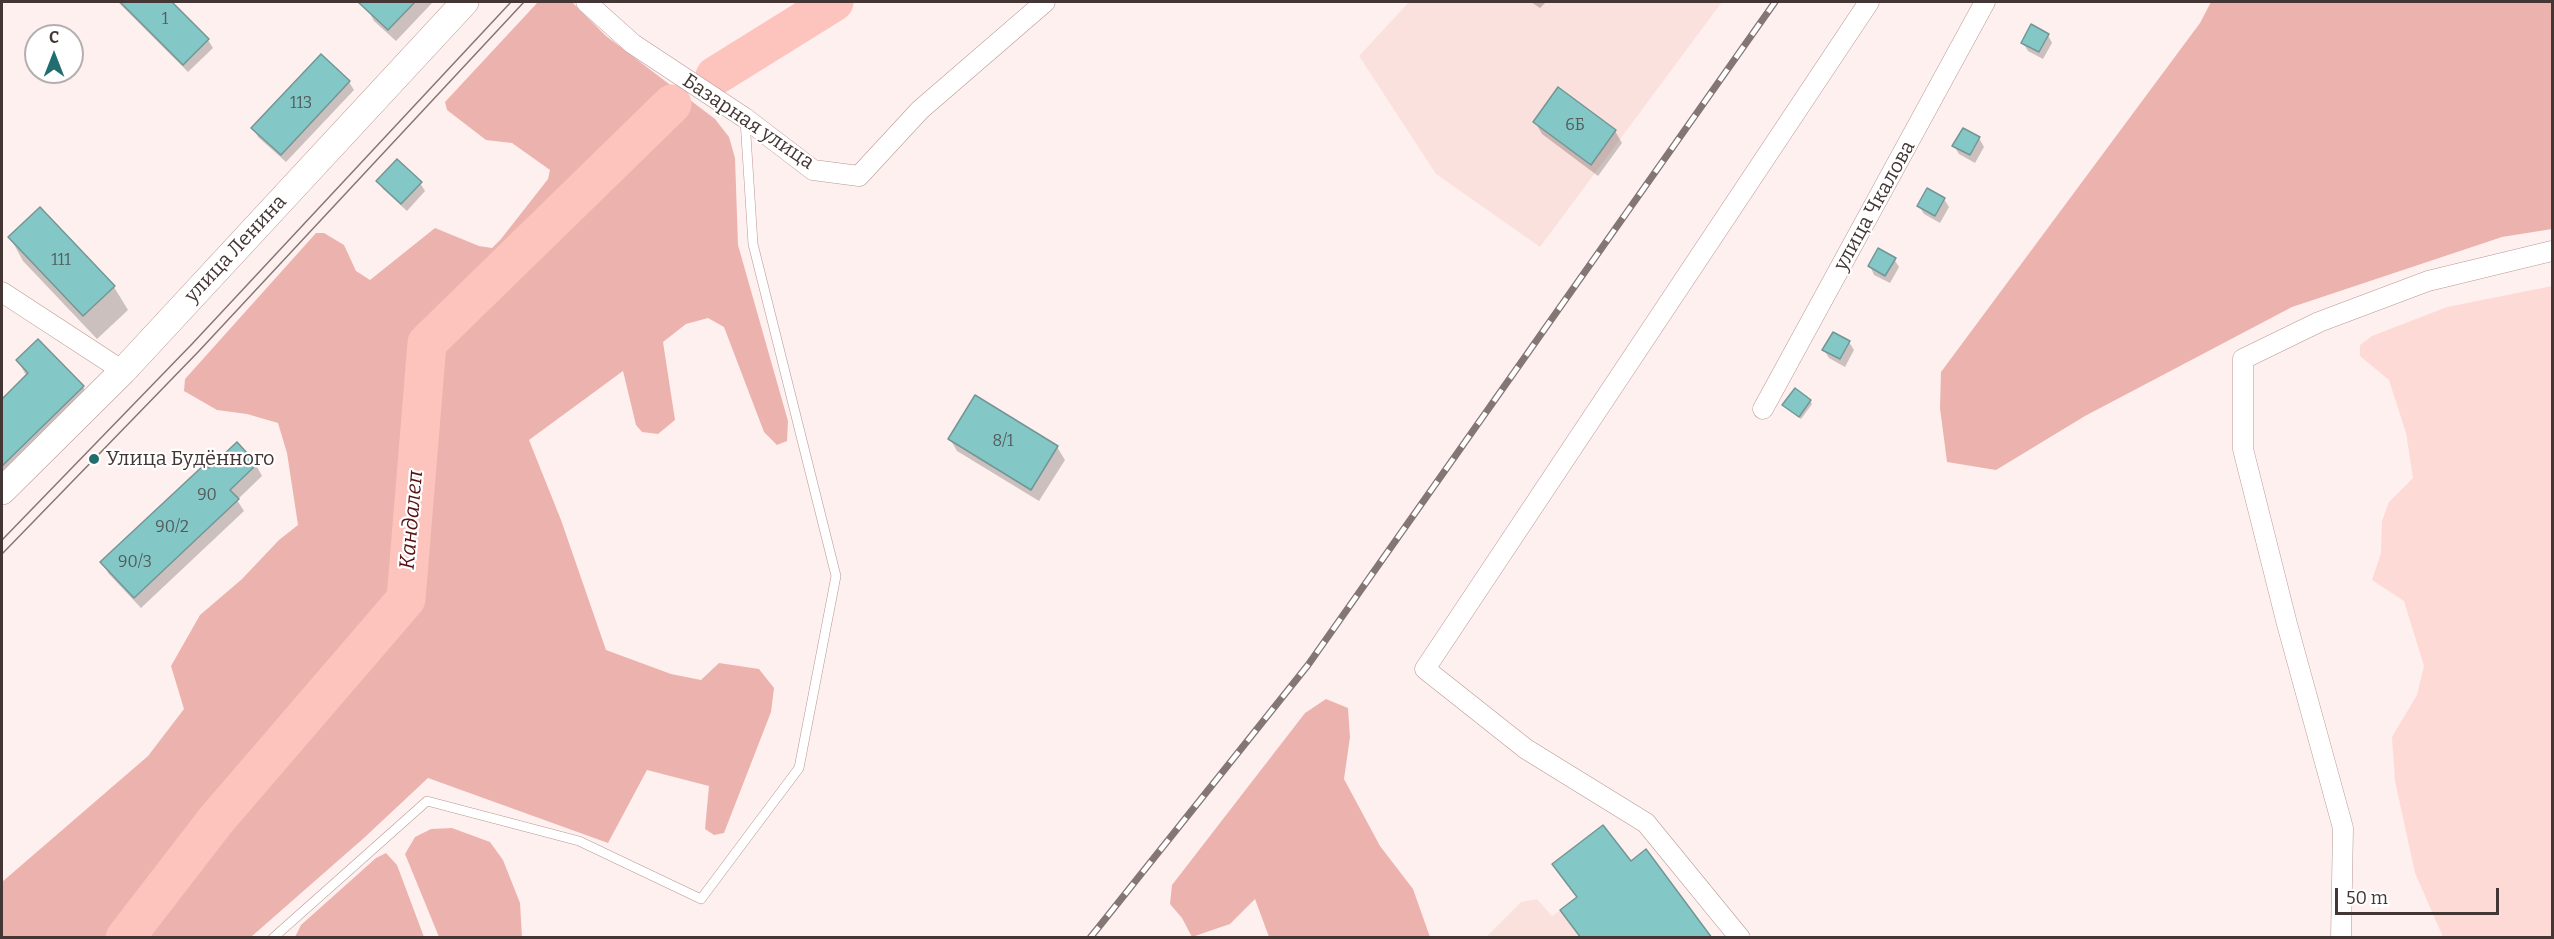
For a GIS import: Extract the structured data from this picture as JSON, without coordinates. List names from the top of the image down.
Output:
{
  "streets": {
    "main road": ["улица Ленина"],
    "street": ["Базарная улица", "улица Чкалова"]
  },
  "water": ["Кандалеп"],
  "places": ["Улица Будённого"],
  "house_numbers": [
    "1",
    "113",
    "6Б",
    "111",
    "8/1",
    "90",
    "90/2",
    "90/3"
  ],
  "scale_bar": "50 m",
  "north": "top"
}
